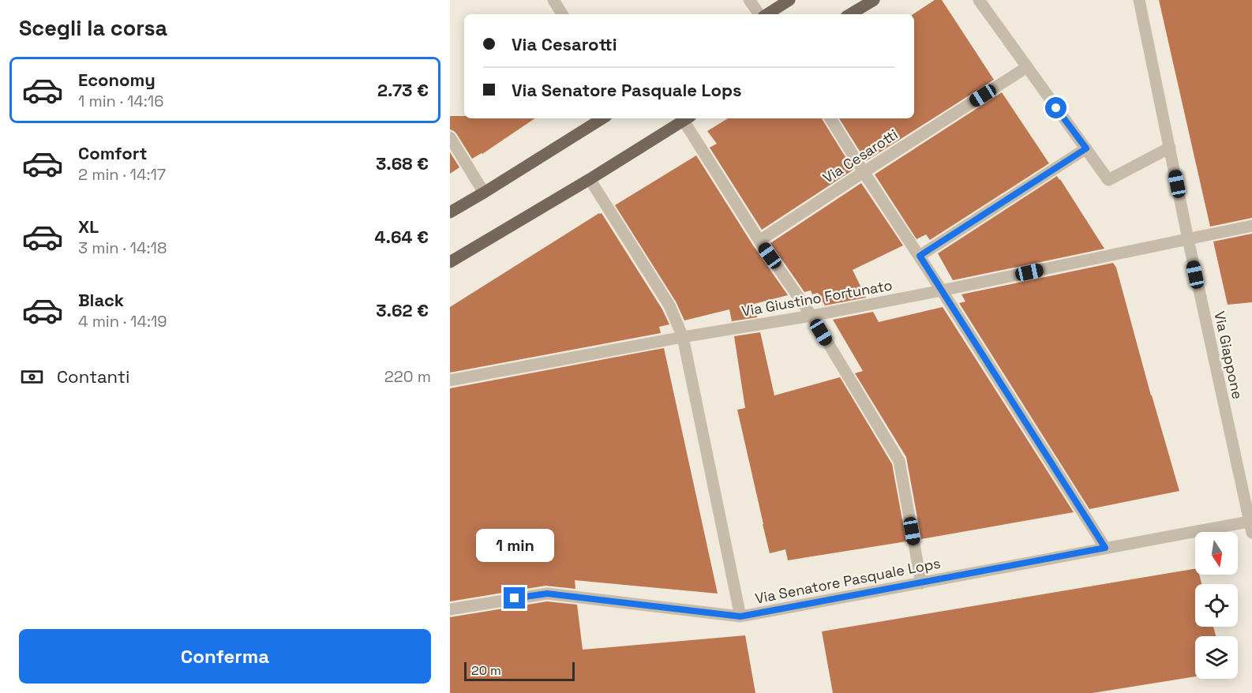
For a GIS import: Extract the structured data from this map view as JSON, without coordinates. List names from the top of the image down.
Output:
{
  "streets": {
    "street": [
      "Via Cesarotti",
      "Via Giustino Fortunato",
      "Via Giappone",
      "Via Senatore Pasquale Lops"
    ]
  },
  "crossings": [
    ["Via Giustino Fortunato", "Via Giappone"],
    ["Via Giappone", "Via Senatore Pasquale Lops"]
  ],
  "scale_bar": "20 m",
  "north": "bottom",
  "page": {
    "heading": "Scegli la corsa",
    "banner": ["Via Cesarotti", "Via Senatore Pasquale Lops"],
    "list": [
      {
        "name": "Economy",
        "note": "1 min · 14:16",
        "value": "2.73 €"
      },
      {
        "name": "Comfort",
        "note": "2 min · 14:17",
        "value": "3.68 €"
      },
      {
        "name": "XL",
        "note": "3 min · 14:18",
        "value": "4.64 €"
      },
      {
        "name": "Black",
        "note": "4 min · 14:19",
        "value": "3.62 €"
      }
    ],
    "pay": ["Contanti", "220 m"],
    "bubble": "1 min",
    "buttons": "Conferma",
    "scale": "20 m"
  }
}
